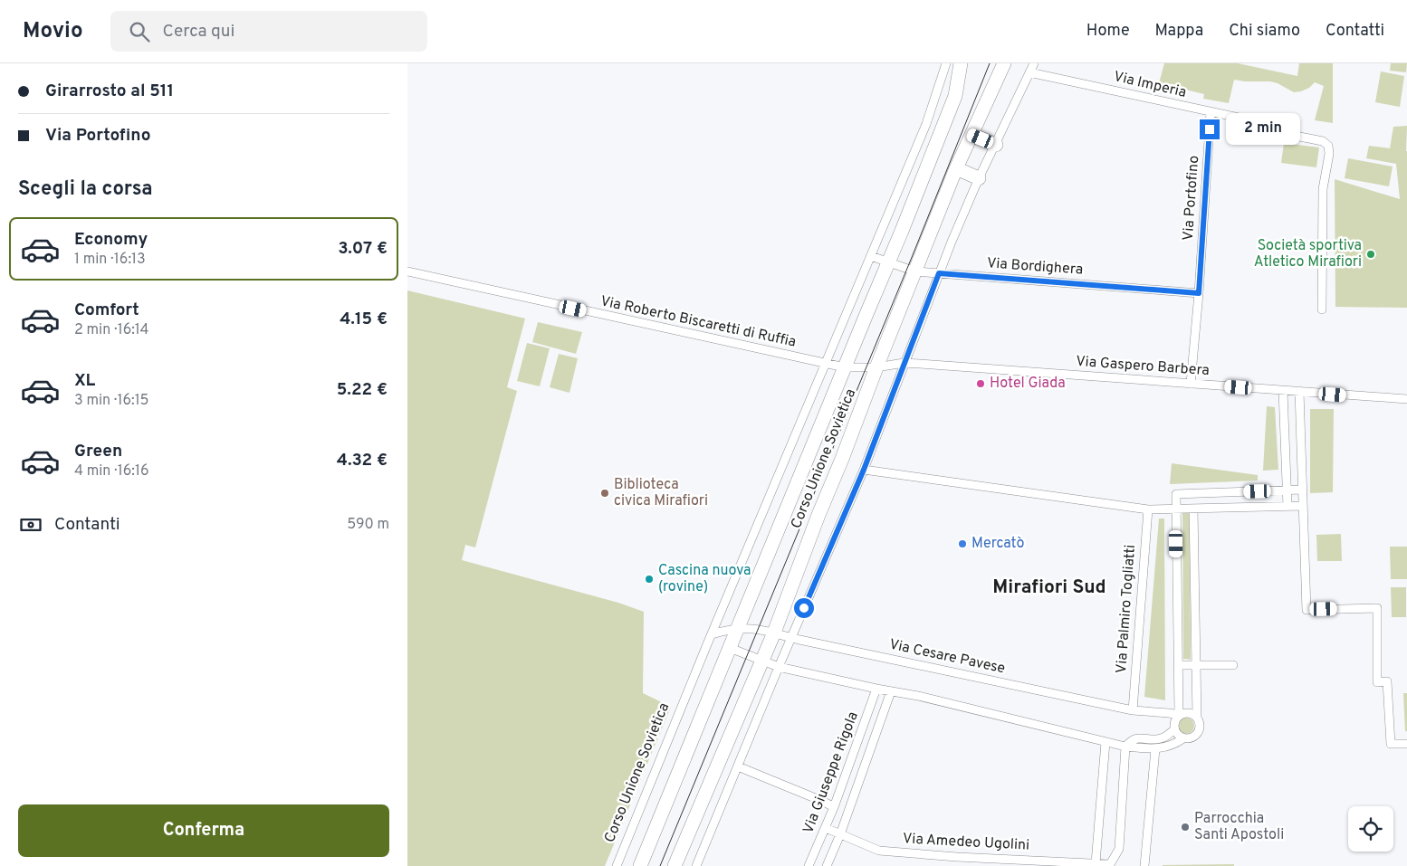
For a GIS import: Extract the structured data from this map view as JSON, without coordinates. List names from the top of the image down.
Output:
{
  "streets": {
    "main road": ["Corso Unione Sovietica"],
    "street": [
      "Via Imperia",
      "Via Portofino",
      "Via Bordighera",
      "Via Roberto Biscaretti di Ruffia",
      "Via Gaspero Barbera",
      "Via Palmiro Togliatti",
      "Via Cesare Pavese",
      "Via Giuseppe Rigola",
      "Via Amedeo Ugolini"
    ]
  },
  "crossings": [
    ["Via Imperia", "Via Portofino"],
    ["Via Portofino", "Via Bordighera"],
    ["Via Portofino", "Via Gaspero Barbera"],
    ["Via Bordighera", "Corso Unione Sovietica"],
    ["Via Roberto Biscaretti di Ruffia", "Via Gaspero Barbera"],
    ["Via Roberto Biscaretti di Ruffia", "Corso Unione Sovietica"],
    ["Via Gaspero Barbera", "Corso Unione Sovietica"],
    ["Corso Unione Sovietica", "Via Cesare Pavese"],
    ["Via Palmiro Togliatti", "Via Cesare Pavese"],
    ["Via Giuseppe Rigola", "Via Amedeo Ugolini"]
  ],
  "districts": ["Mirafiori Sud"],
  "places": [
    "Società sportiva Atletico Mirafiori",
    "Hotel Giada",
    "Biblioteca civica Mirafiori",
    "Mercatò",
    "Cascina nuova (rovine)",
    "Parrocchia Santi Apostoli"
  ],
  "page": {
    "header": "Movio",
    "search": "Cerca qui",
    "nav": [
      "Home",
      "Mappa",
      "Chi siamo",
      "Contatti"
    ],
    "banner": ["Girarrosto al 511", "Via Portofino"],
    "bubble": "2 min",
    "heading": "Scegli la corsa",
    "list": [
      {
        "name": "Economy",
        "note": "1 min · 16:13",
        "value": "3.07 €"
      },
      {
        "name": "Comfort",
        "note": "2 min · 16:14",
        "value": "4.15 €"
      },
      {
        "name": "XL",
        "note": "3 min · 16:15",
        "value": "5.22 €"
      },
      {
        "name": "Green",
        "note": "4 min · 16:16",
        "value": "4.32 €"
      }
    ],
    "pay": ["Contanti", "590 m"],
    "buttons": "Conferma"
  }
}
